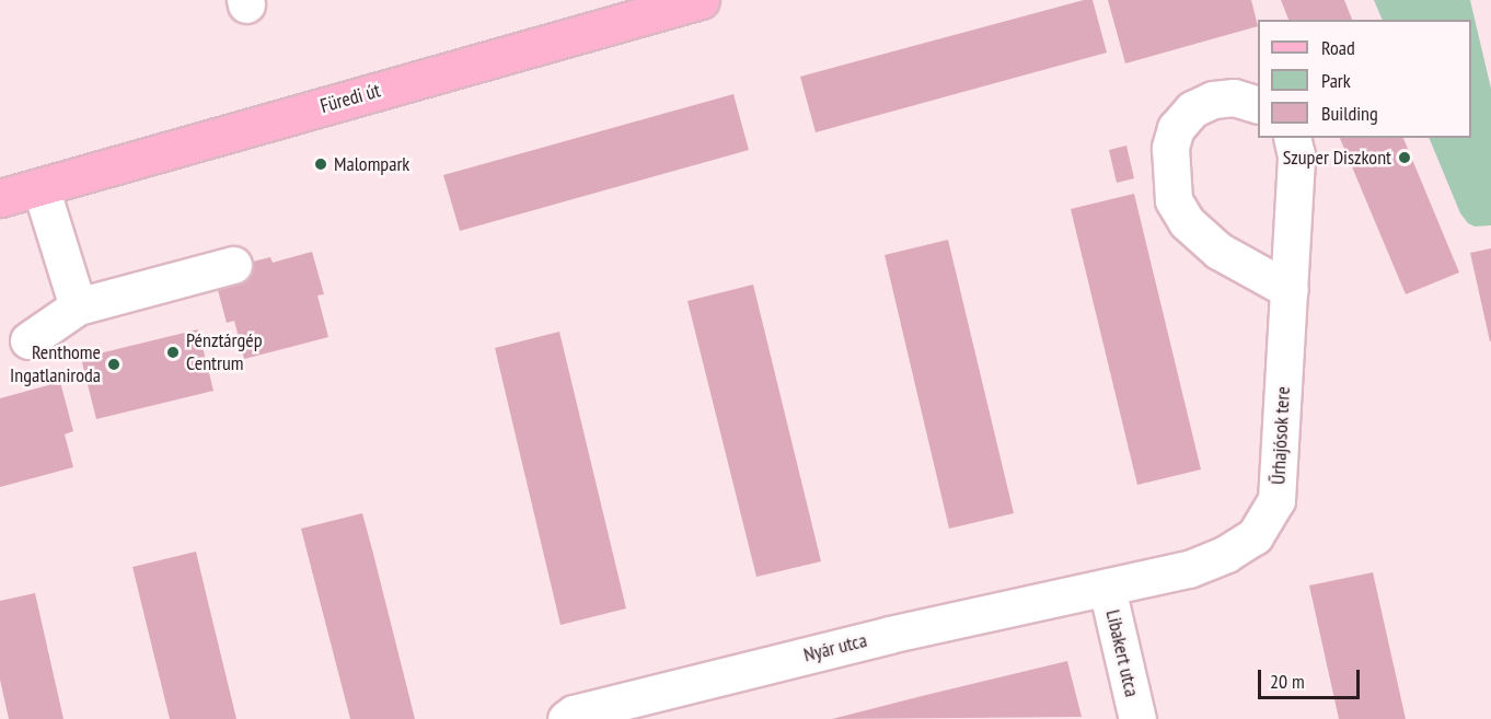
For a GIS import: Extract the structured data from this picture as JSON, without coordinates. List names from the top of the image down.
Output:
{
  "streets": {
    "main road": ["Füredi út"],
    "street": ["Űrhajósok tere", "Nyár utca", "Libakert utca"]
  },
  "crossings": [
    ["Űrhajósok tere", "Nyár utca"],
    ["Űrhajósok tere", "Libakert utca"],
    ["Nyár utca", "Libakert utca"]
  ],
  "places": [
    "Szuper Diszkont",
    "Malompark",
    "Pénztárgép Centrum",
    "Renthome Ingatlaniroda"
  ],
  "legend": ["Road", "Park", "Building"],
  "scale_bar": "20 m"
}
